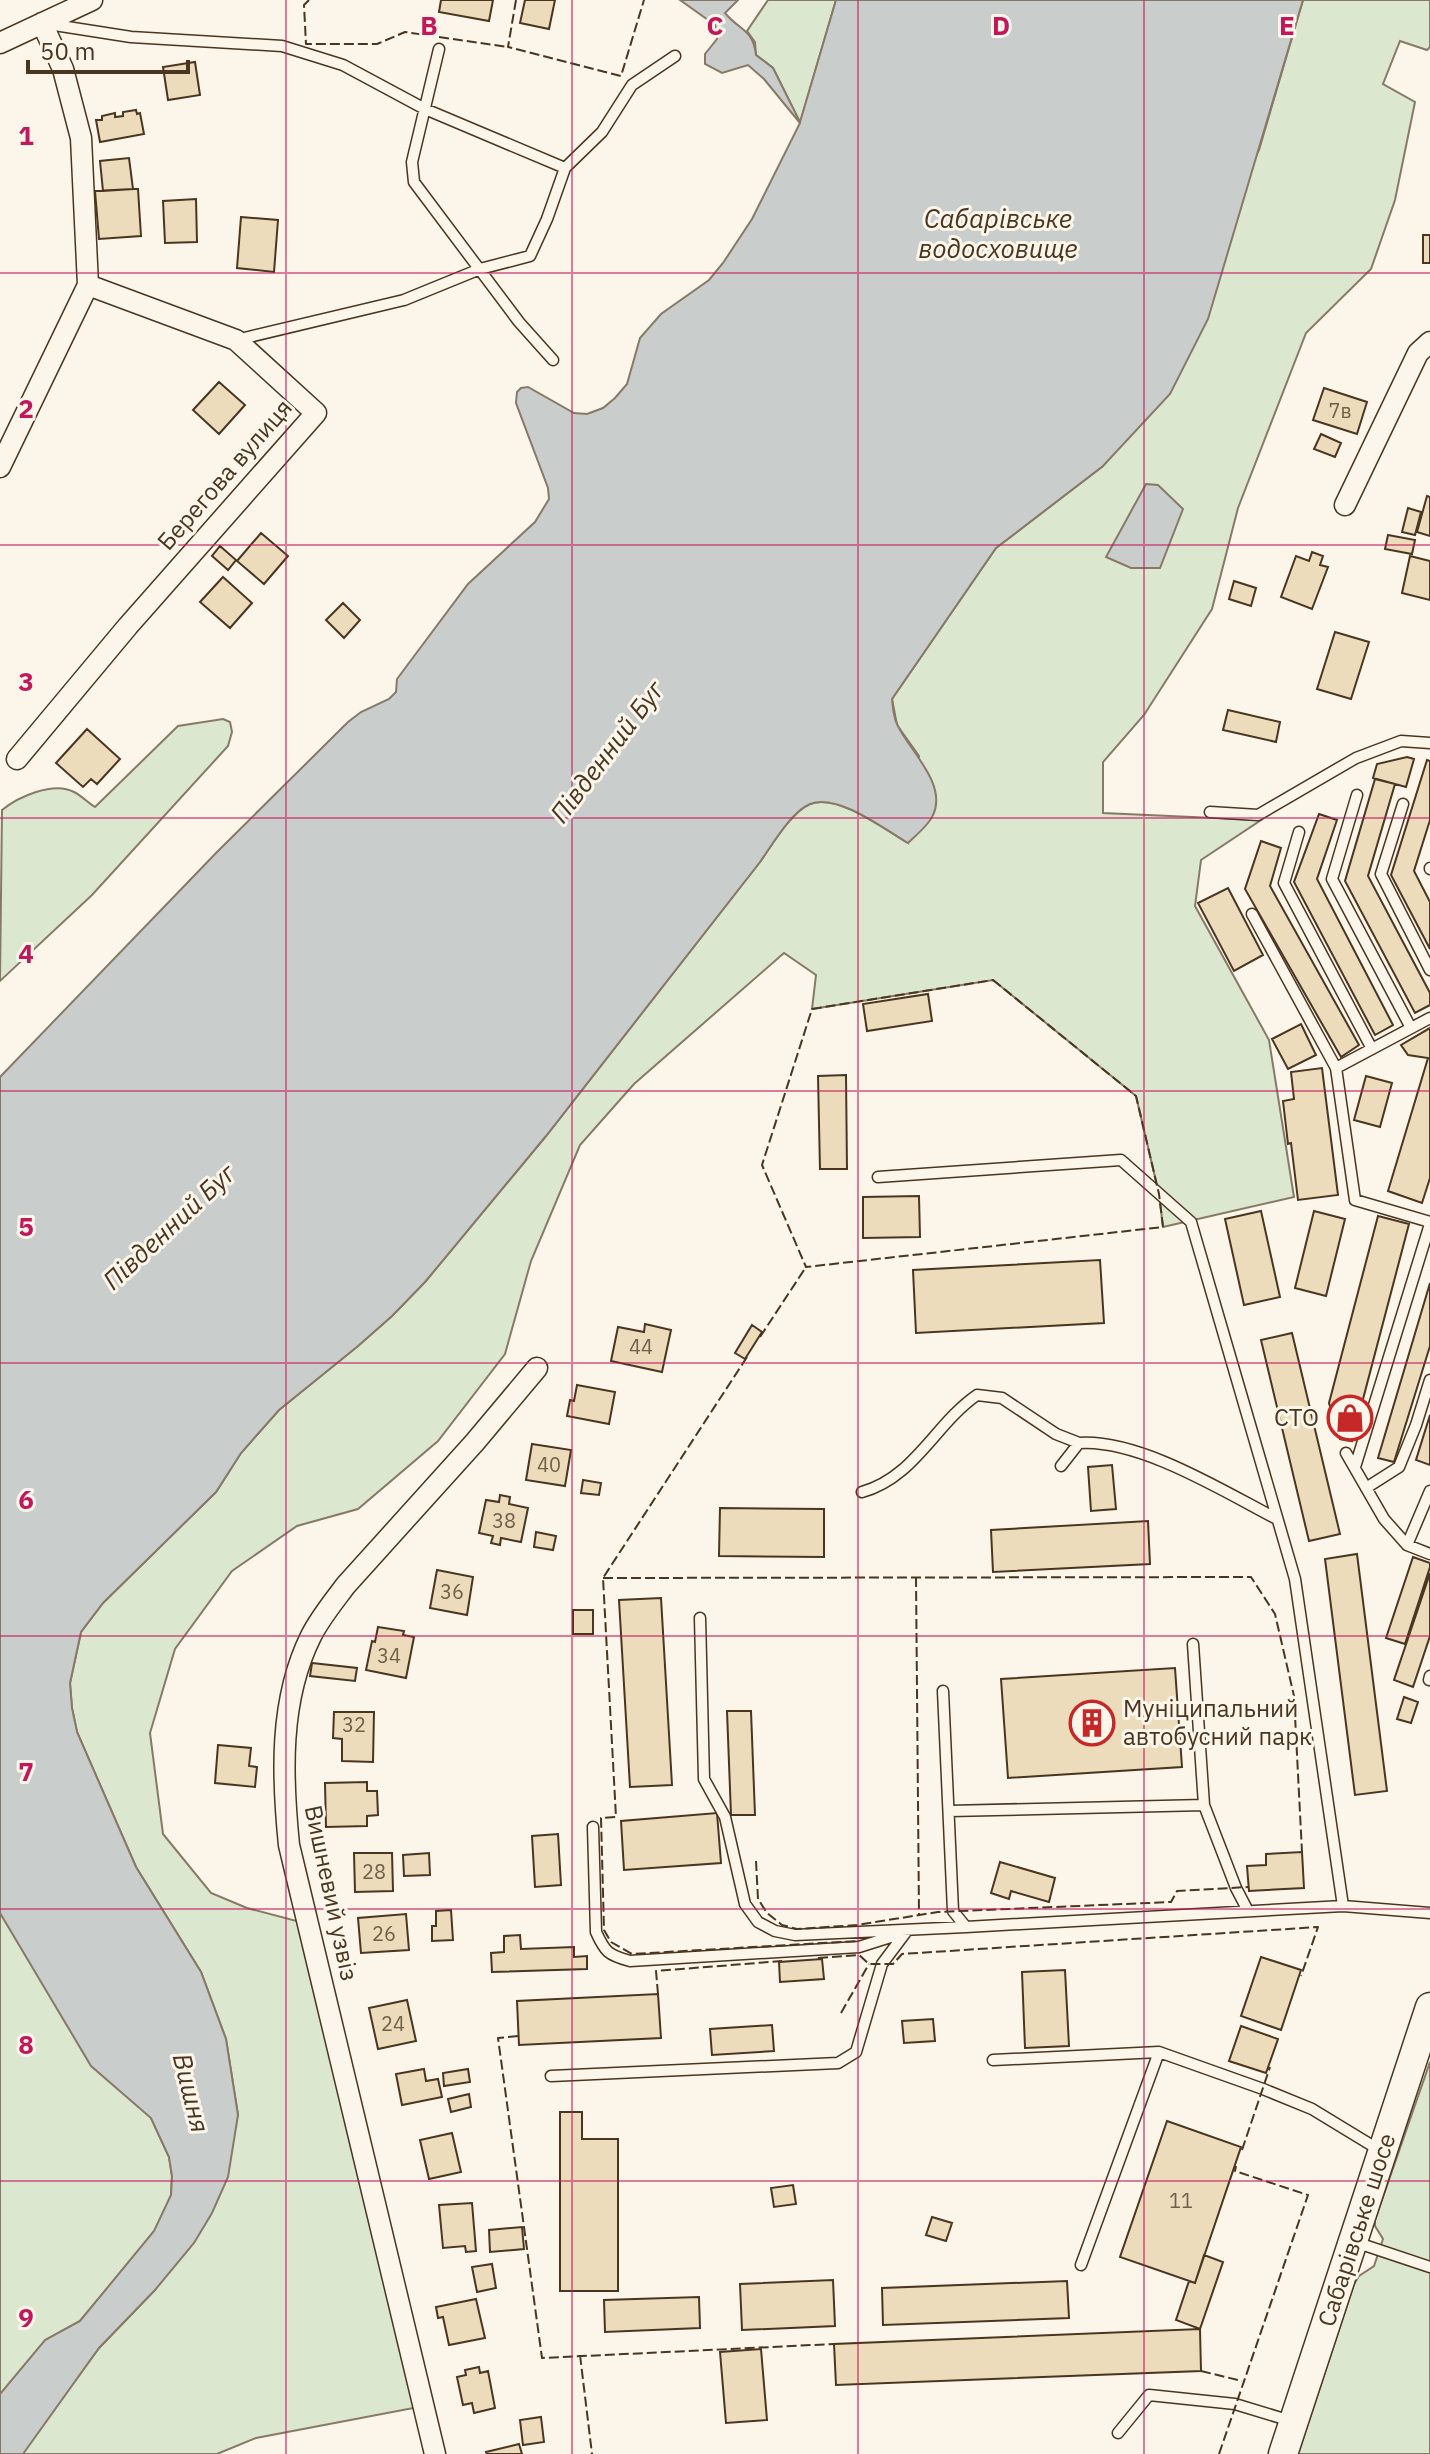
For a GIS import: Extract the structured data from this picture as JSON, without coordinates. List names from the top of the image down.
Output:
{
  "streets": {
    "street": ["Берегова вулиця", "Вишневий узвіз", "Сабарівське шосе"]
  },
  "water": ["Сабарівське водосховище", "Південний Буг", "Вишня"],
  "places": {
    "shop": ["СТО"],
    "building": ["Муніципальний автобусний парк"]
  },
  "house_numbers": [
    "7в",
    "44",
    "40",
    "38",
    "36",
    "34",
    "32",
    "28",
    "26",
    "24",
    "11"
  ],
  "scale_bar": "50 m",
  "grid": {
    "columns": [
      "B",
      "C",
      "D",
      "E"
    ],
    "rows": [
      "1",
      "2",
      "3",
      "4",
      "5",
      "6",
      "7",
      "8",
      "9"
    ]
  }
}
